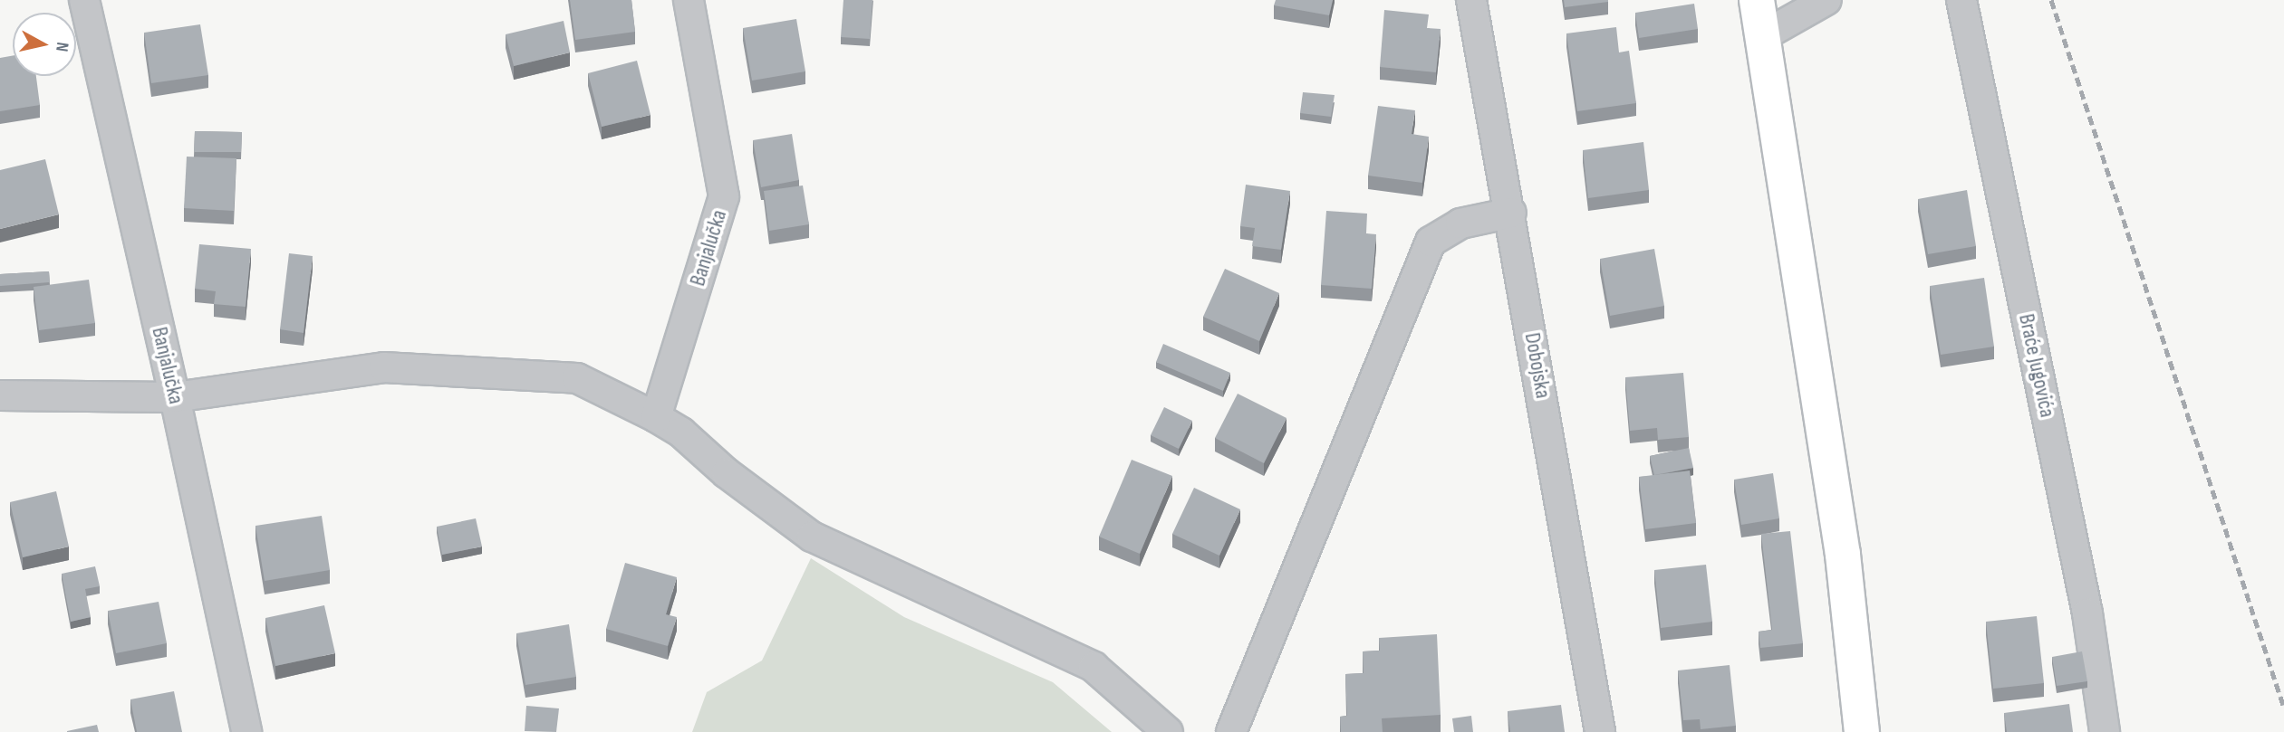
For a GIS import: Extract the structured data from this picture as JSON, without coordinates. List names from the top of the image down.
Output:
{
  "streets": {
    "street": ["Banjalučka", "Dobojska", "Braće Jugovića"]
  },
  "north": "right"
}
